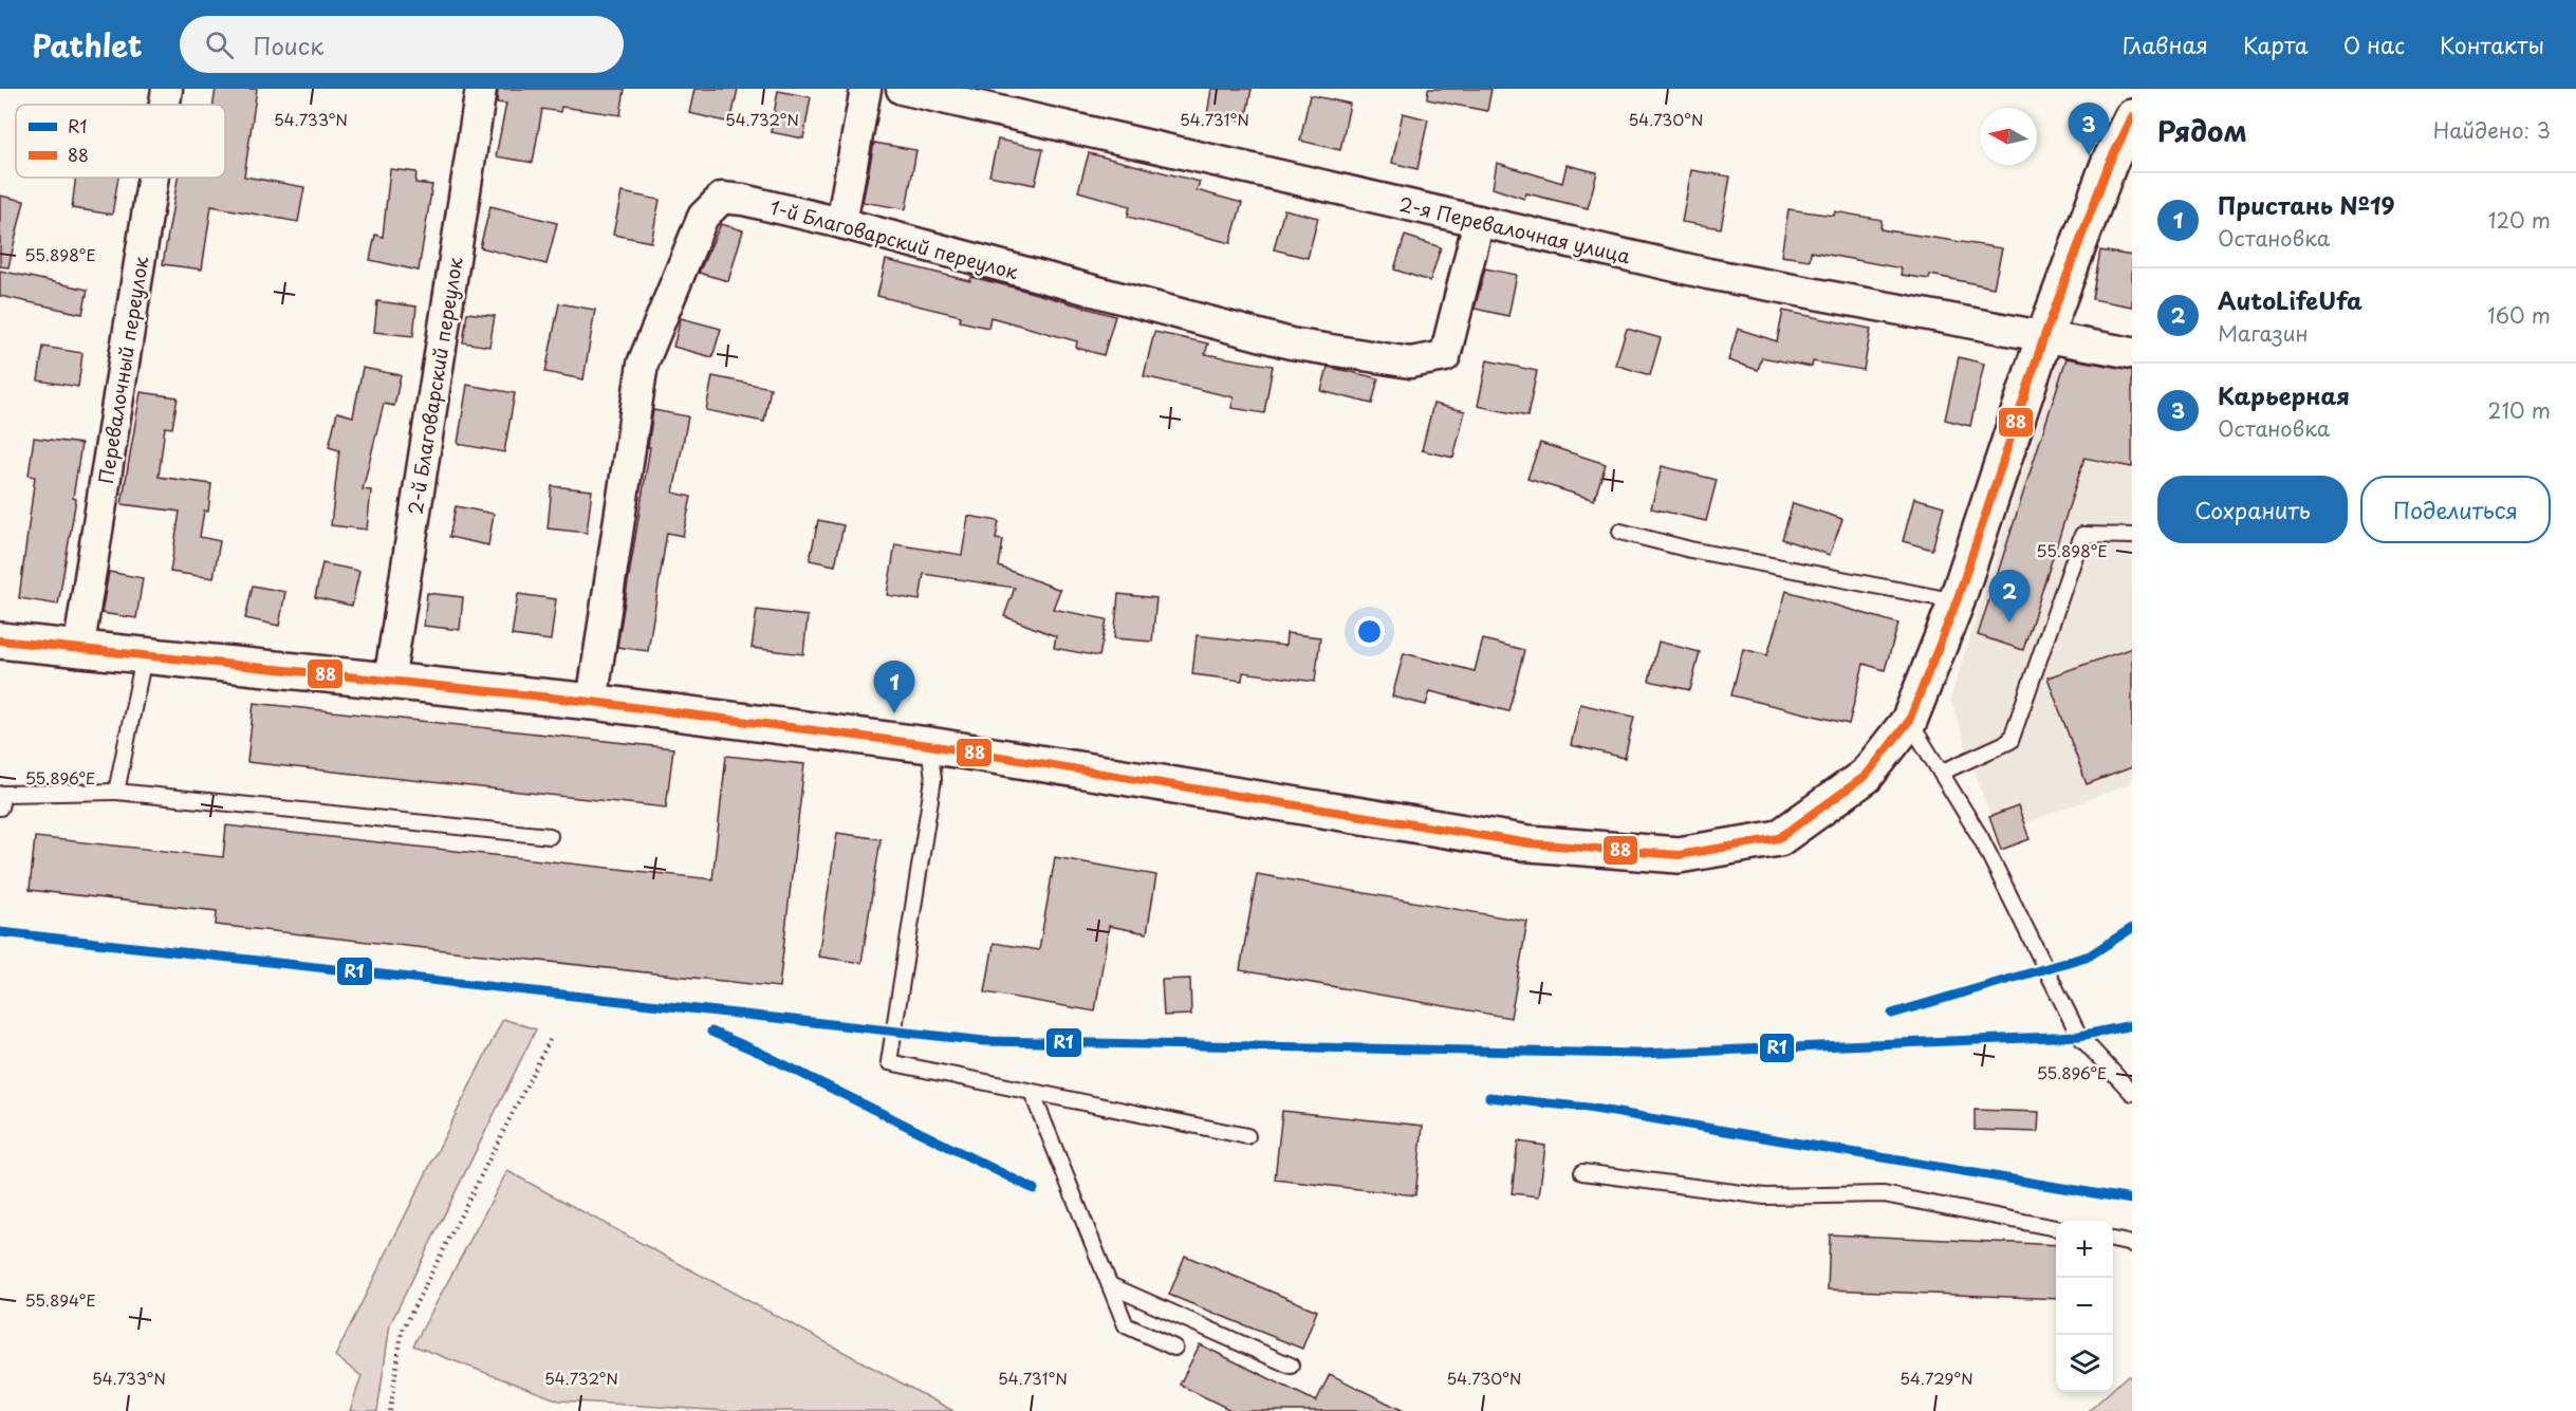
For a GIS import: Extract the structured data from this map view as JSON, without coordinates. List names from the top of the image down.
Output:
{
  "streets": {
    "street": [
      "2-я Перевалочная улица",
      "1-й Благоварский переулок",
      "Перевалочный переулок",
      "2-й Благоварский переулок"
    ]
  },
  "crossings": [
    ["2-я Перевалочная улица", "1-й Благоварский переулок"]
  ],
  "lines": ["transit line 88", "transit line R1"],
  "legend": ["R1", "88"],
  "north": "left",
  "page": {
    "header": "Pathlet",
    "search": "Поиск",
    "nav": [
      "Главная",
      "Карта",
      "О нас",
      "Контакты"
    ],
    "heading": ["Рядом", "Найдено: 3"],
    "pins": ["3", "2", "1"],
    "list": [
      {
        "mark": "1",
        "name": "Пристань №19",
        "note": "Остановка",
        "value": "120 m"
      },
      {
        "mark": "2",
        "name": "AutoLifeUfa",
        "note": "Магазин",
        "value": "160 m"
      },
      {
        "mark": "3",
        "name": "Карьерная",
        "note": "Остановка",
        "value": "210 m"
      }
    ],
    "buttons": ["Сохранить", "Поделиться"],
    "map_buttons": ["+", "−"]
  },
  "coordinates": [
    "54.733°N",
    "54.732°N",
    "54.731°N",
    "54.730°N",
    "55.898°E",
    "55.896°E",
    "55.894°E",
    "54.729°N"
  ]
}
